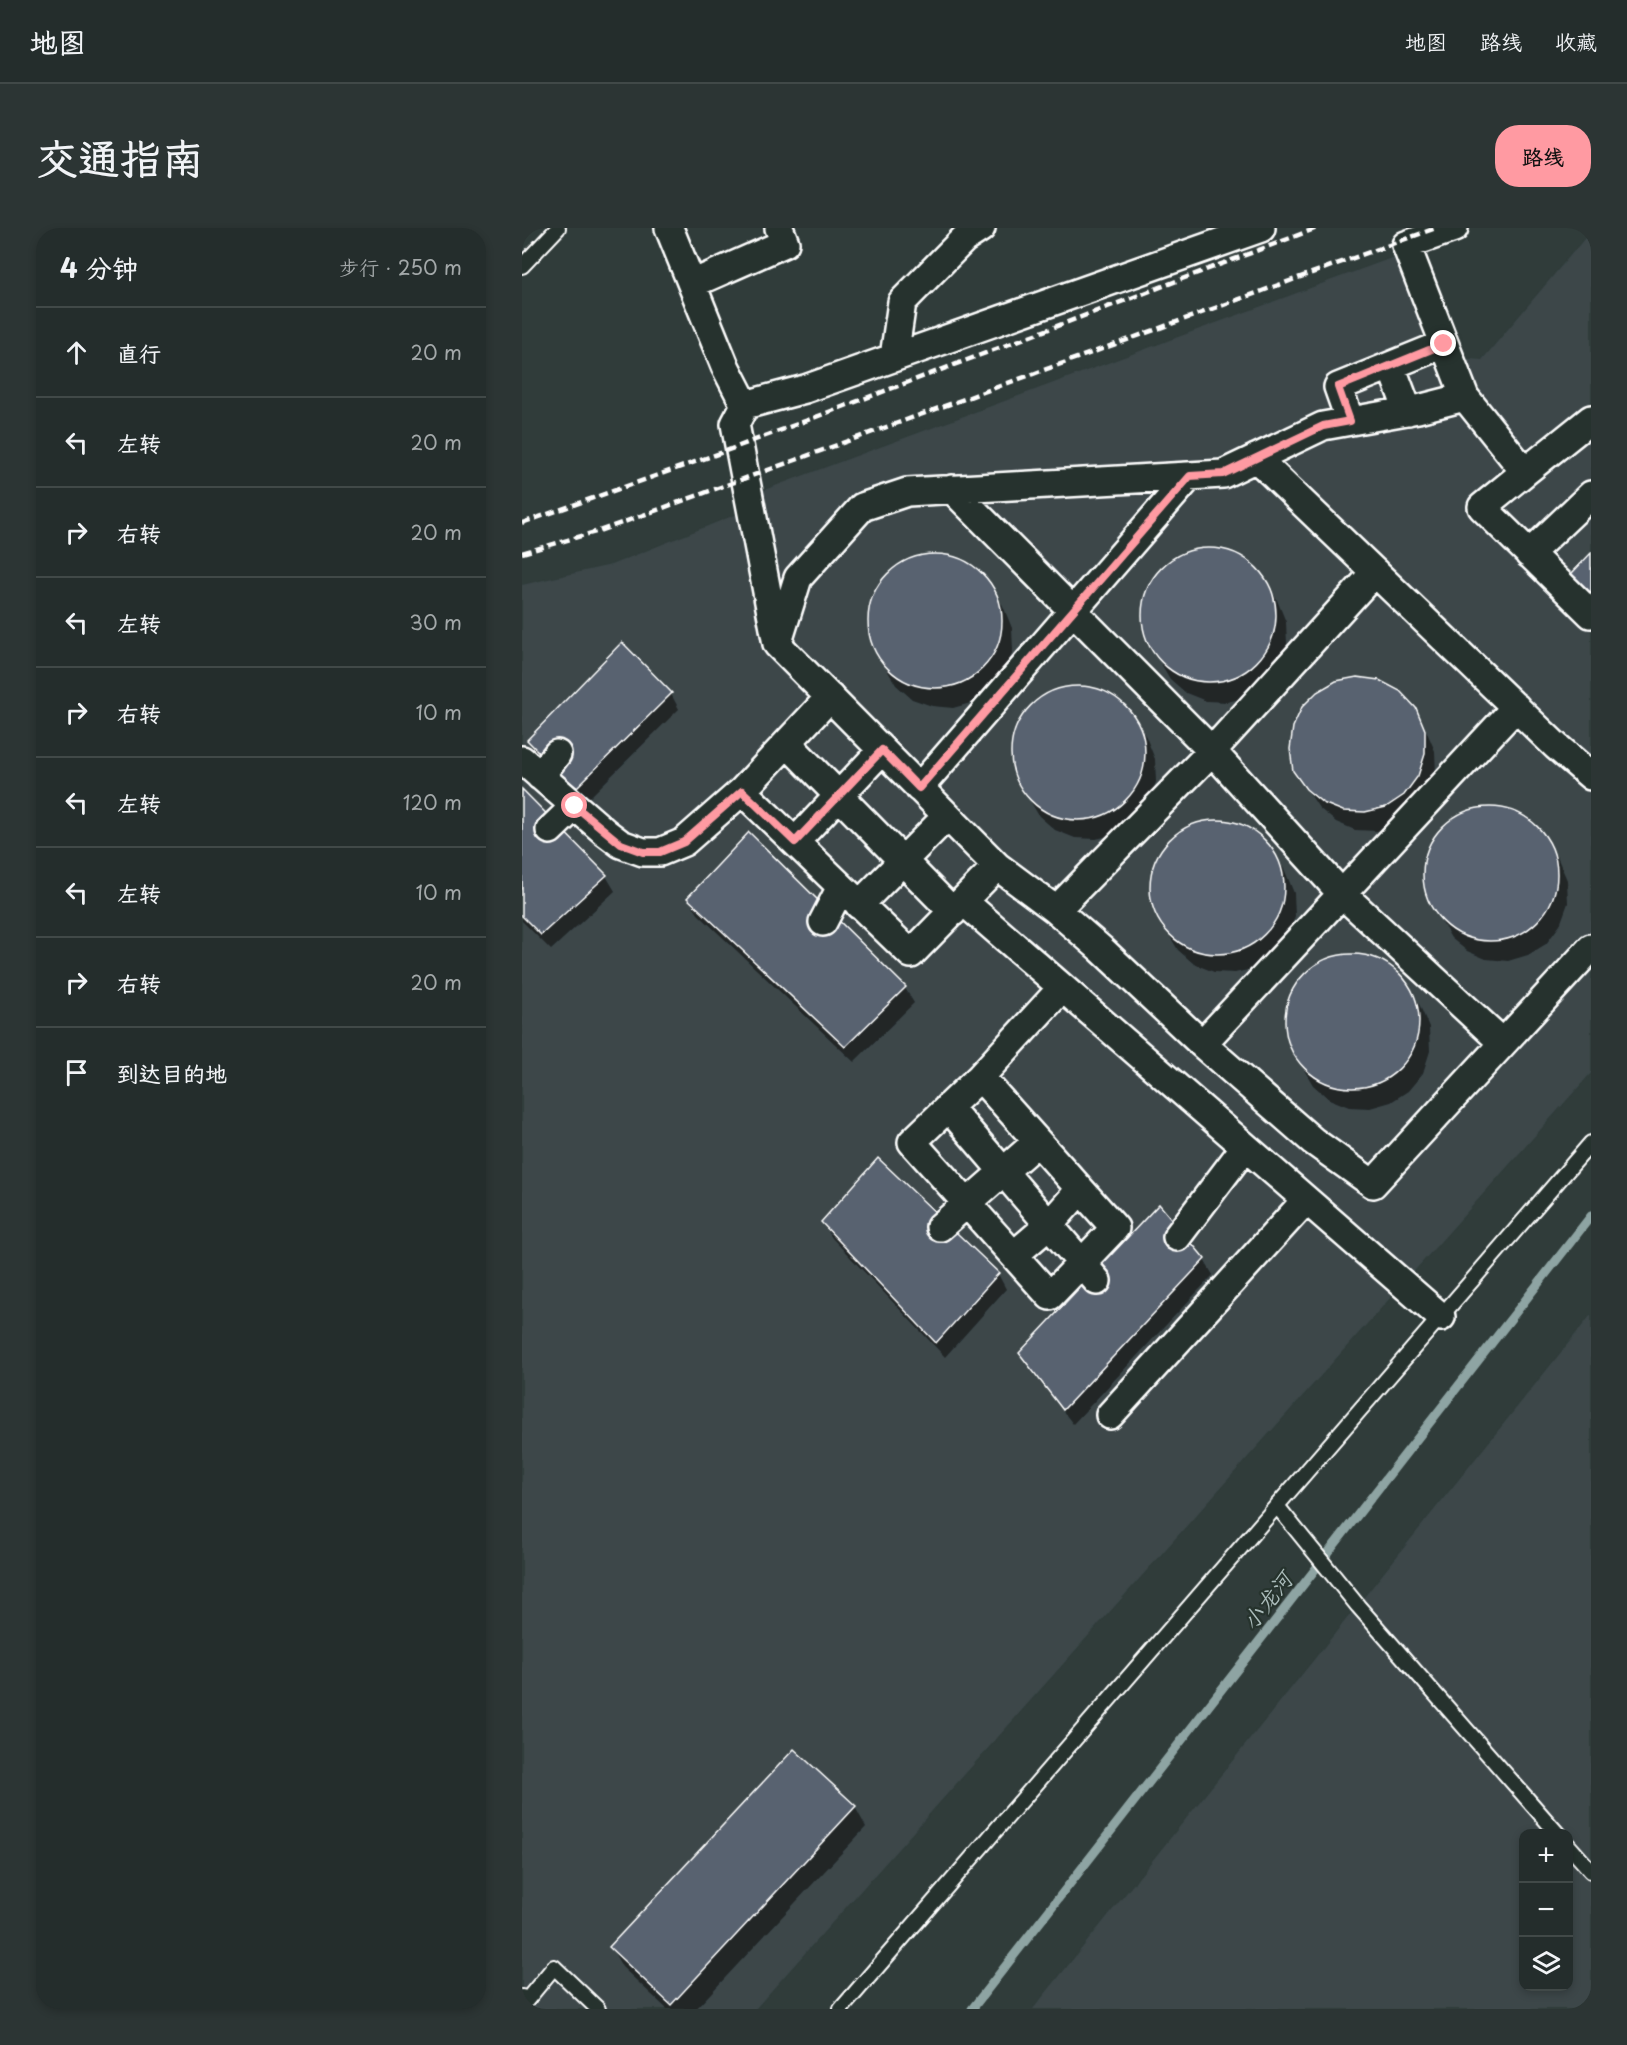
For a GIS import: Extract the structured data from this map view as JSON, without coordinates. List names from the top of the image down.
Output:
{
  "water": ["小龙河"],
  "page": {
    "header": "地图",
    "nav": ["地图", "路线", "收藏"],
    "title": "交通指南",
    "buttons": "路线",
    "heading": ["4 分钟", "步行 · 250 m"],
    "list": [
      ["直行", "20 m"],
      ["左转", "20 m"],
      ["右转", "20 m"],
      ["左转", "30 m"],
      ["右转", "10 m"],
      ["左转", "120 m"],
      ["左转", "10 m"],
      ["右转", "20 m"],
      "到达目的地"
    ],
    "map_buttons": ["+", "−"]
  }
}
